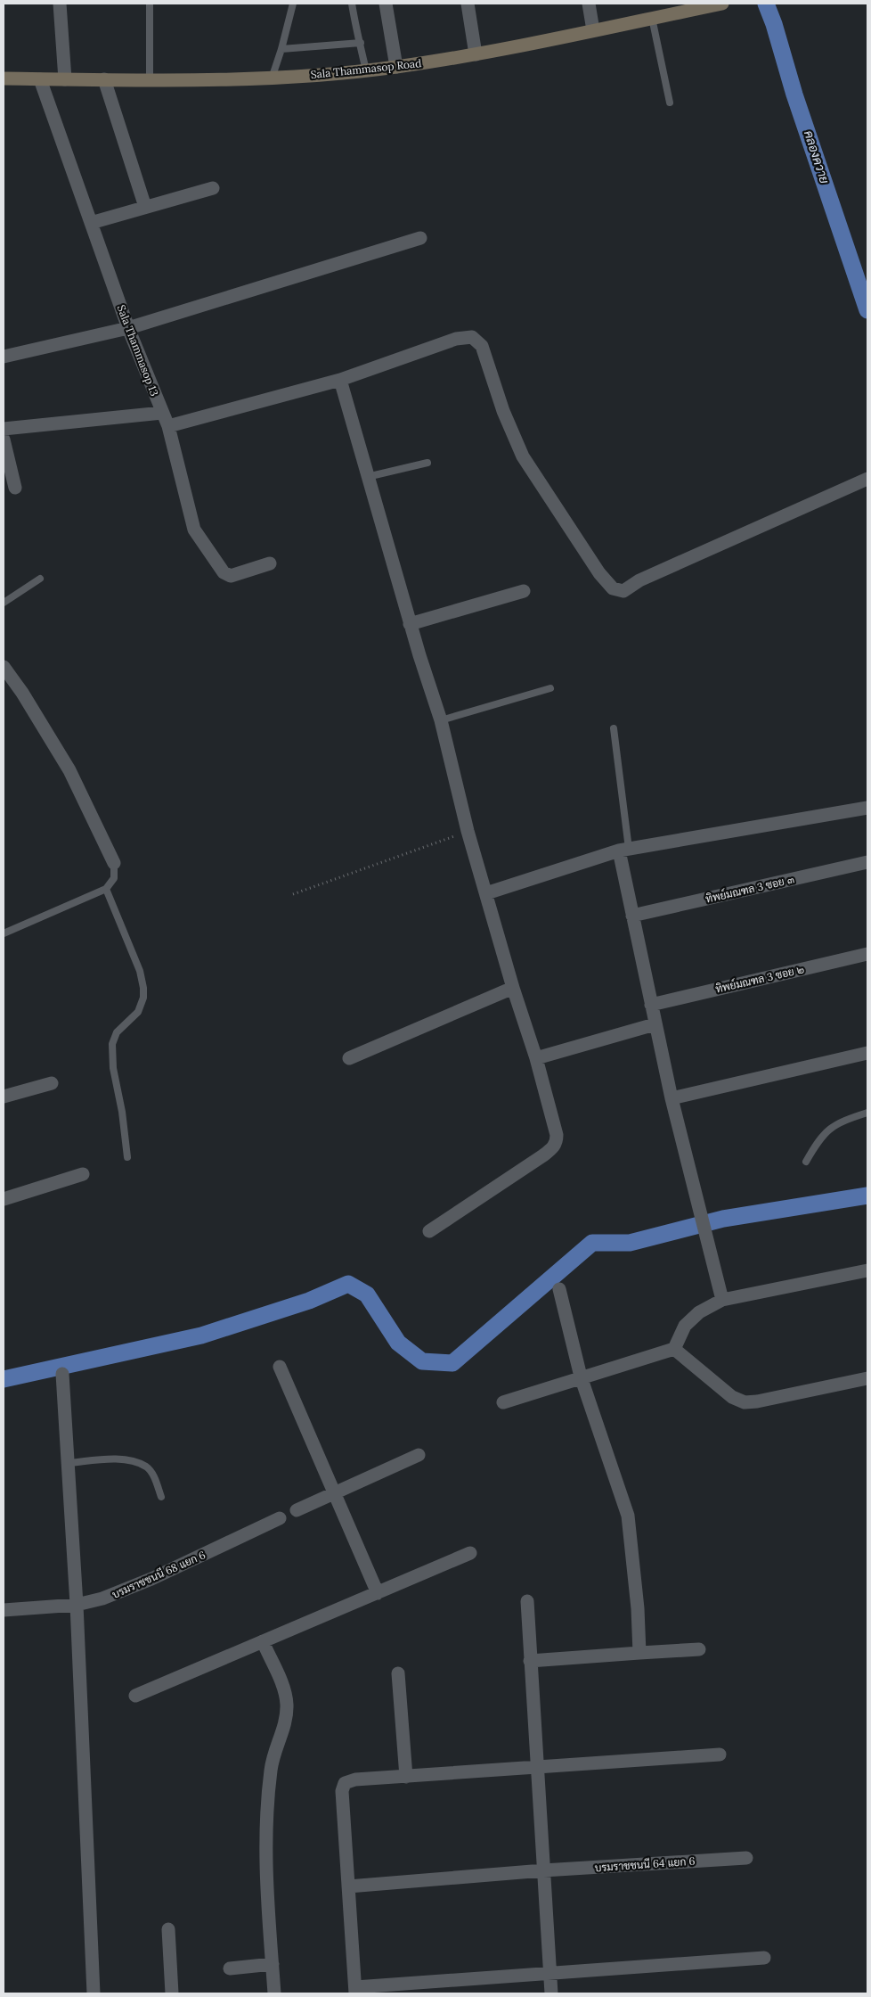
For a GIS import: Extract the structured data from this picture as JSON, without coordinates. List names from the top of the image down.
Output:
{
  "streets": {
    "street": [
      "Sala Thammasop Road",
      "Sala Thammasop 13",
      "ทิพย์มณฑล 3 ซอย ๓",
      "ทิพย์มณฑล 3 ซอย ๒",
      "บรมราชชนนี 68 แยก 6",
      "บรมราชชนนี 64 แยก 6"
    ]
  },
  "crossings": [
    ["Sala Thammasop Road", "Sala Thammasop 13"]
  ],
  "water": ["คลองควาย"]
}
